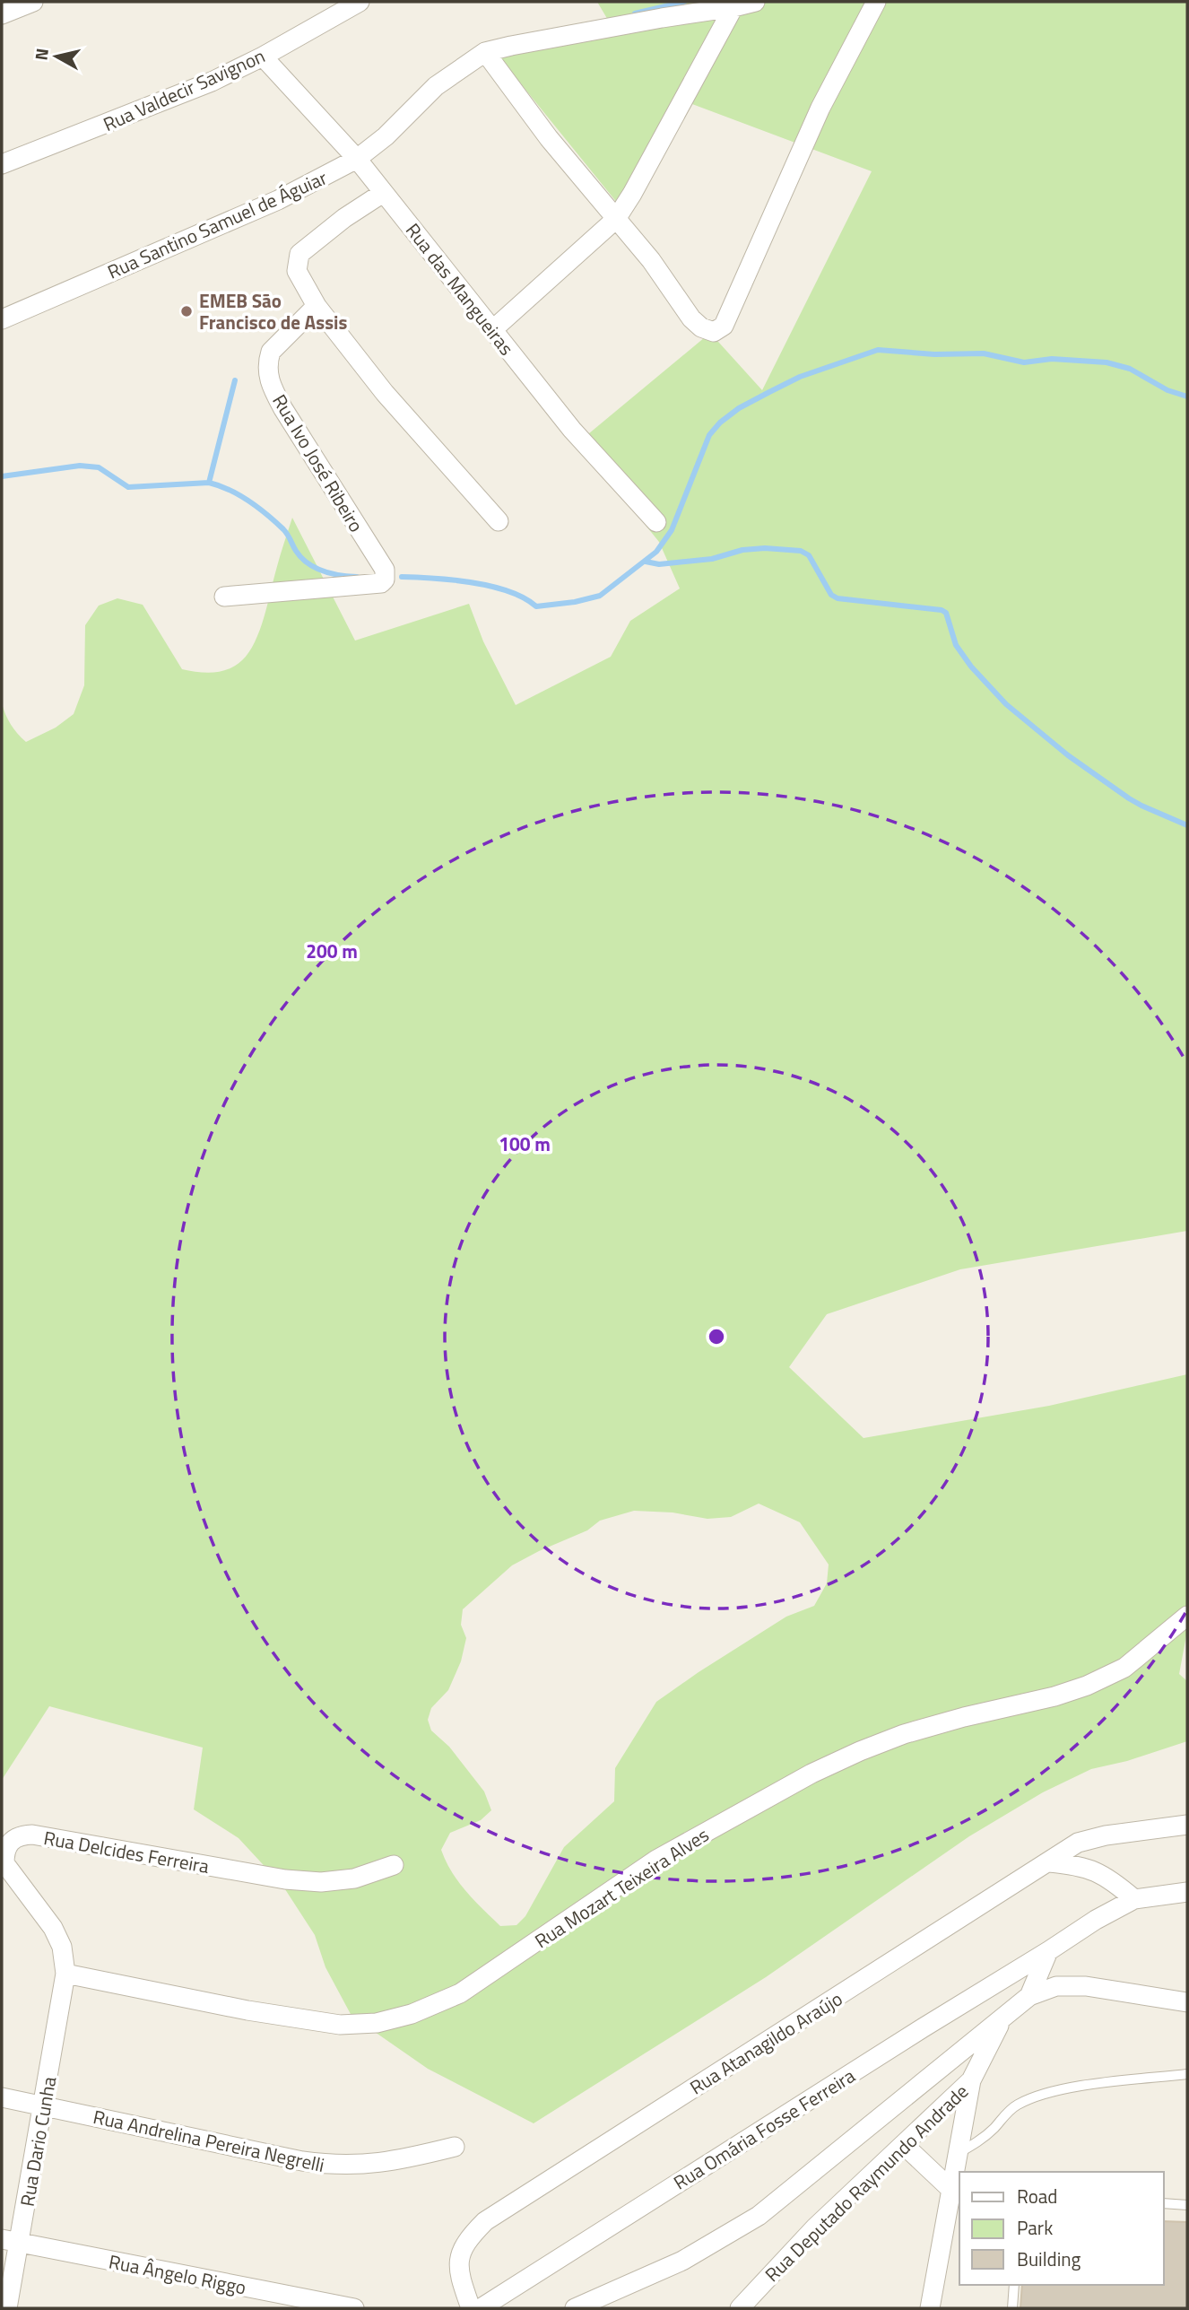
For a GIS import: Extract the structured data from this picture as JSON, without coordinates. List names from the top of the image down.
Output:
{
  "streets": {
    "street": [
      "Rua Valdecir Savignon",
      "Rua Santino Samuel de Águiar",
      "Rua das Mangueiras",
      "Rua Ivo José Ribeiro",
      "Rua Delcides Ferreira",
      "Rua Mozart Teixeira Alves",
      "Rua Atanagildo Araújo",
      "Rua Omária Fosse Ferreira",
      "Rua Andrelina Pereira Negrelli",
      "Rua Dario Cunha",
      "Rua Deputado Raymundo Andrade",
      "Rua Ângelo Riggo"
    ]
  },
  "crossings": [
    ["Rua Valdecir Savignon", "Rua das Mangueiras"],
    ["Rua Santino Samuel de Águiar", "Rua das Mangueiras"],
    ["Rua Delcides Ferreira", "Rua Mozart Teixeira Alves"],
    ["Rua Delcides Ferreira", "Rua Dario Cunha"],
    ["Rua Mozart Teixeira Alves", "Rua Dario Cunha"],
    ["Rua Andrelina Pereira Negrelli", "Rua Dario Cunha"],
    ["Rua Dario Cunha", "Rua Ângelo Riggo"]
  ],
  "places": ["EMEB São Francisco de Assis"],
  "legend": ["Road", "Park", "Building"],
  "north": "left",
  "rings": ["200 m", "100 m"]
}
